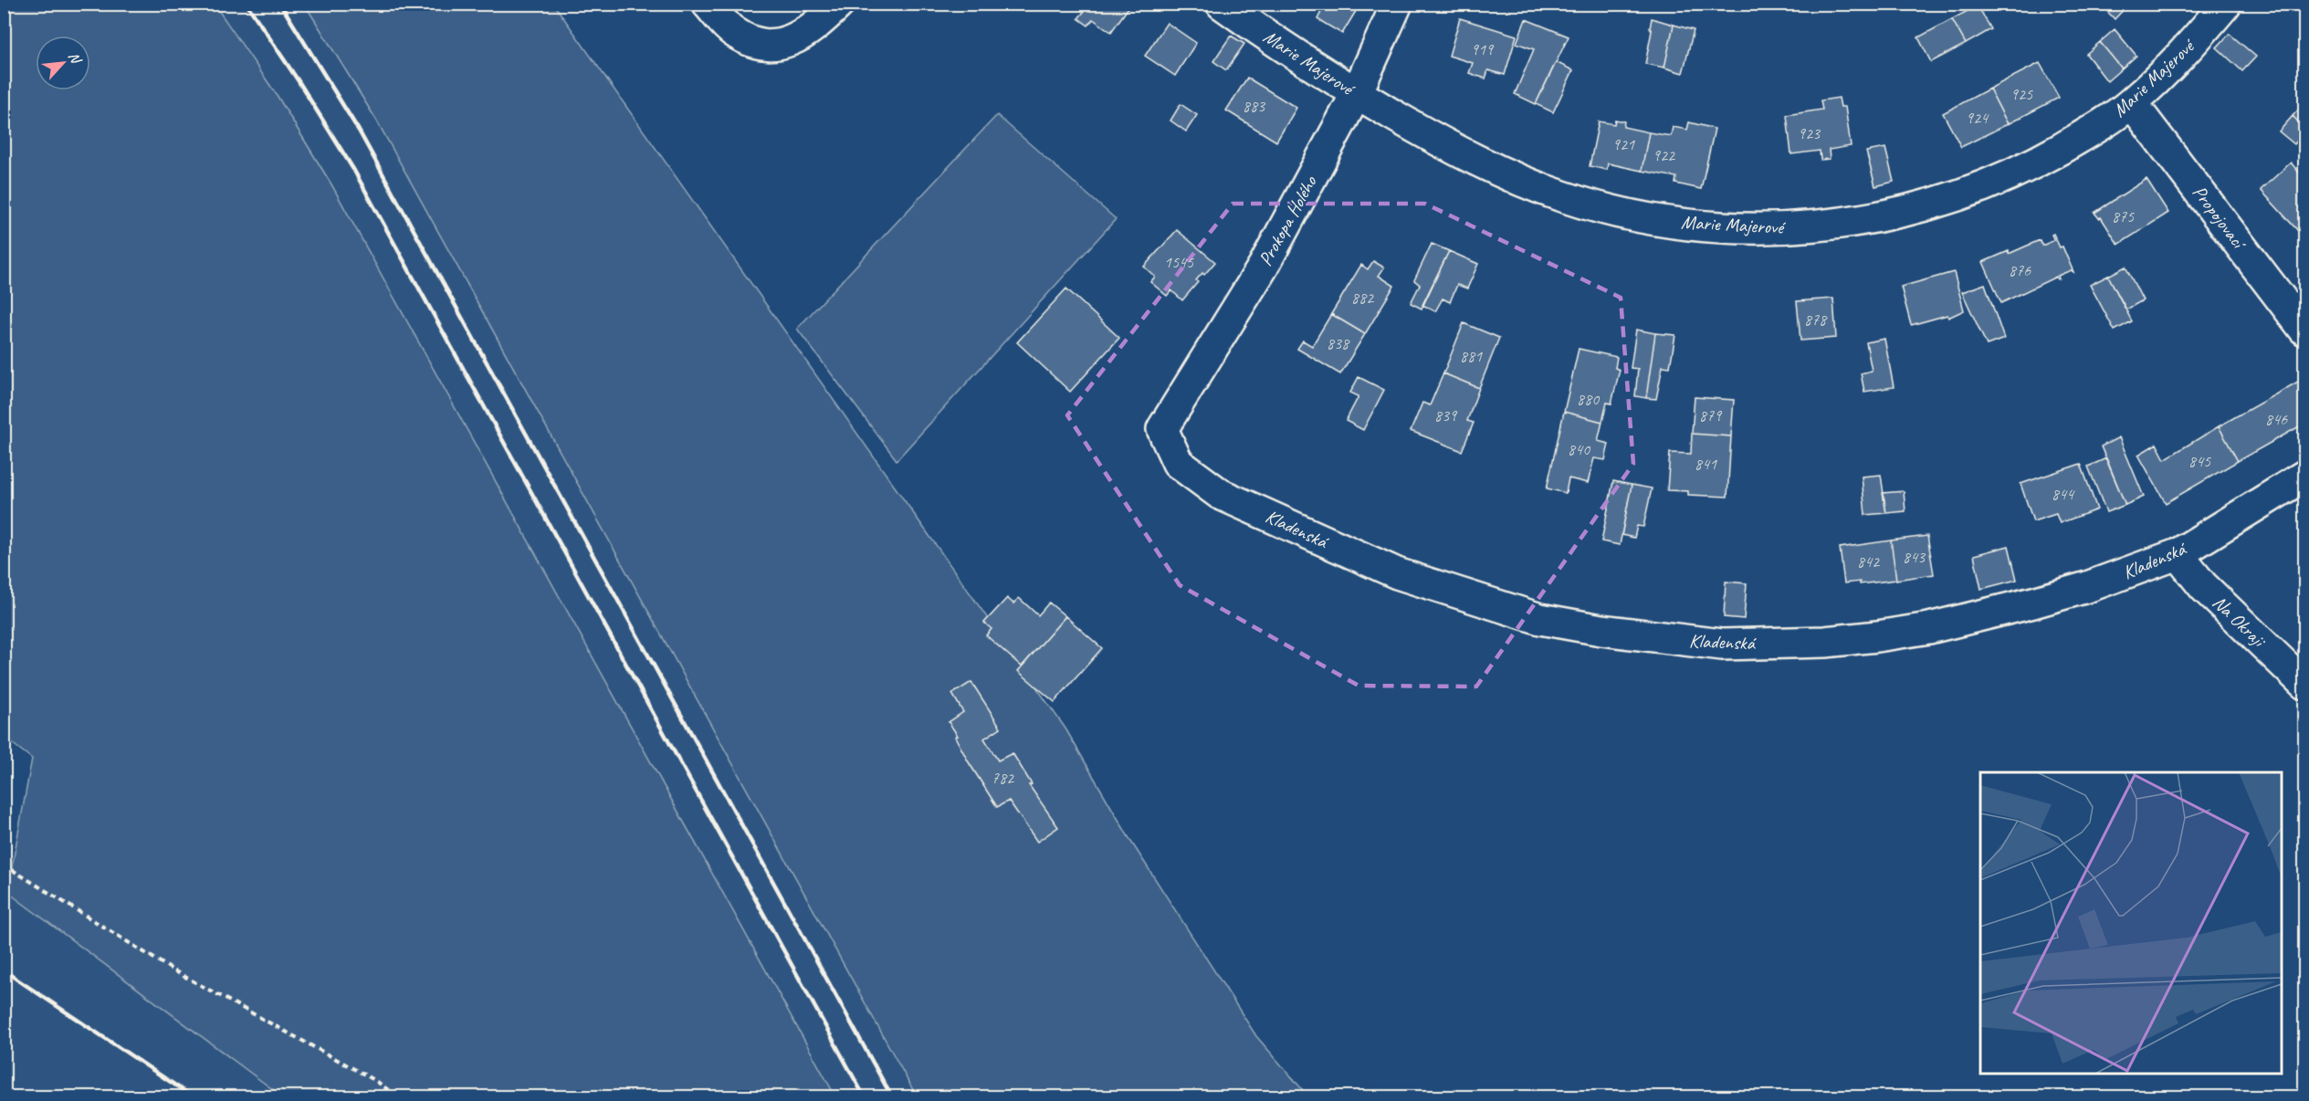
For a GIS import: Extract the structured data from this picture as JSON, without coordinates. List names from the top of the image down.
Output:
{
  "streets": {
    "street": [
      "Marie Majerové",
      "Propojovací",
      "Prokopa Holého",
      "Kladenská",
      "Na Okraji"
    ]
  },
  "crossings": [
    ["Marie Majerové", "Propojovací"],
    ["Marie Majerové", "Prokopa Holého"],
    ["Prokopa Holého", "Kladenská"],
    ["Kladenská", "Na Okraji"]
  ],
  "house_numbers": [
    "919",
    "925",
    "883",
    "924",
    "923",
    "921",
    "922",
    "875",
    "1545",
    "876",
    "882",
    "878",
    "838",
    "881",
    "880",
    "839",
    "879",
    "846",
    "840",
    "845",
    "841",
    "844",
    "843",
    "842",
    "782"
  ],
  "north": "top right"
}
